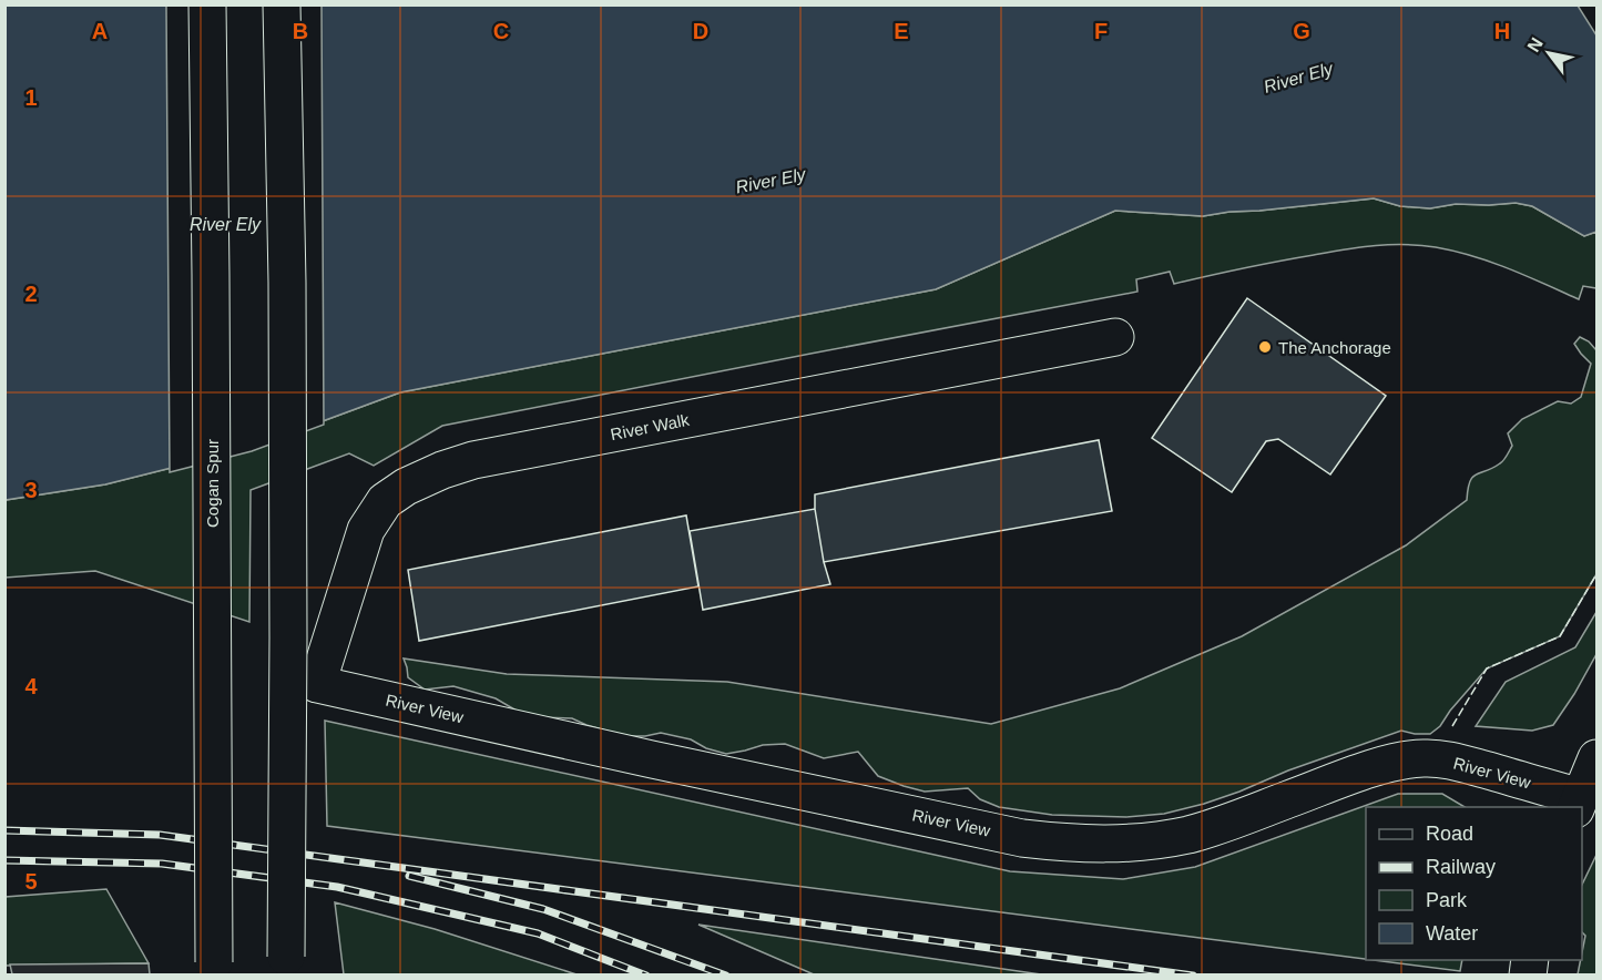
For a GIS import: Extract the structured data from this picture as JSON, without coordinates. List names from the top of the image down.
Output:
{
  "streets": {
    "street": ["River Walk", "Cogan Spur", "River View"]
  },
  "crossings": [
    ["River Walk", "River View"]
  ],
  "water": ["River Ely"],
  "places": ["The Anchorage"],
  "legend": [
    "Road",
    "Railway",
    "Park",
    "Water"
  ],
  "north": "top left",
  "grid": {
    "columns": [
      "A",
      "B",
      "C",
      "D",
      "E",
      "F",
      "G",
      "H"
    ],
    "rows": [
      "1",
      "2",
      "3",
      "4",
      "5"
    ]
  }
}
